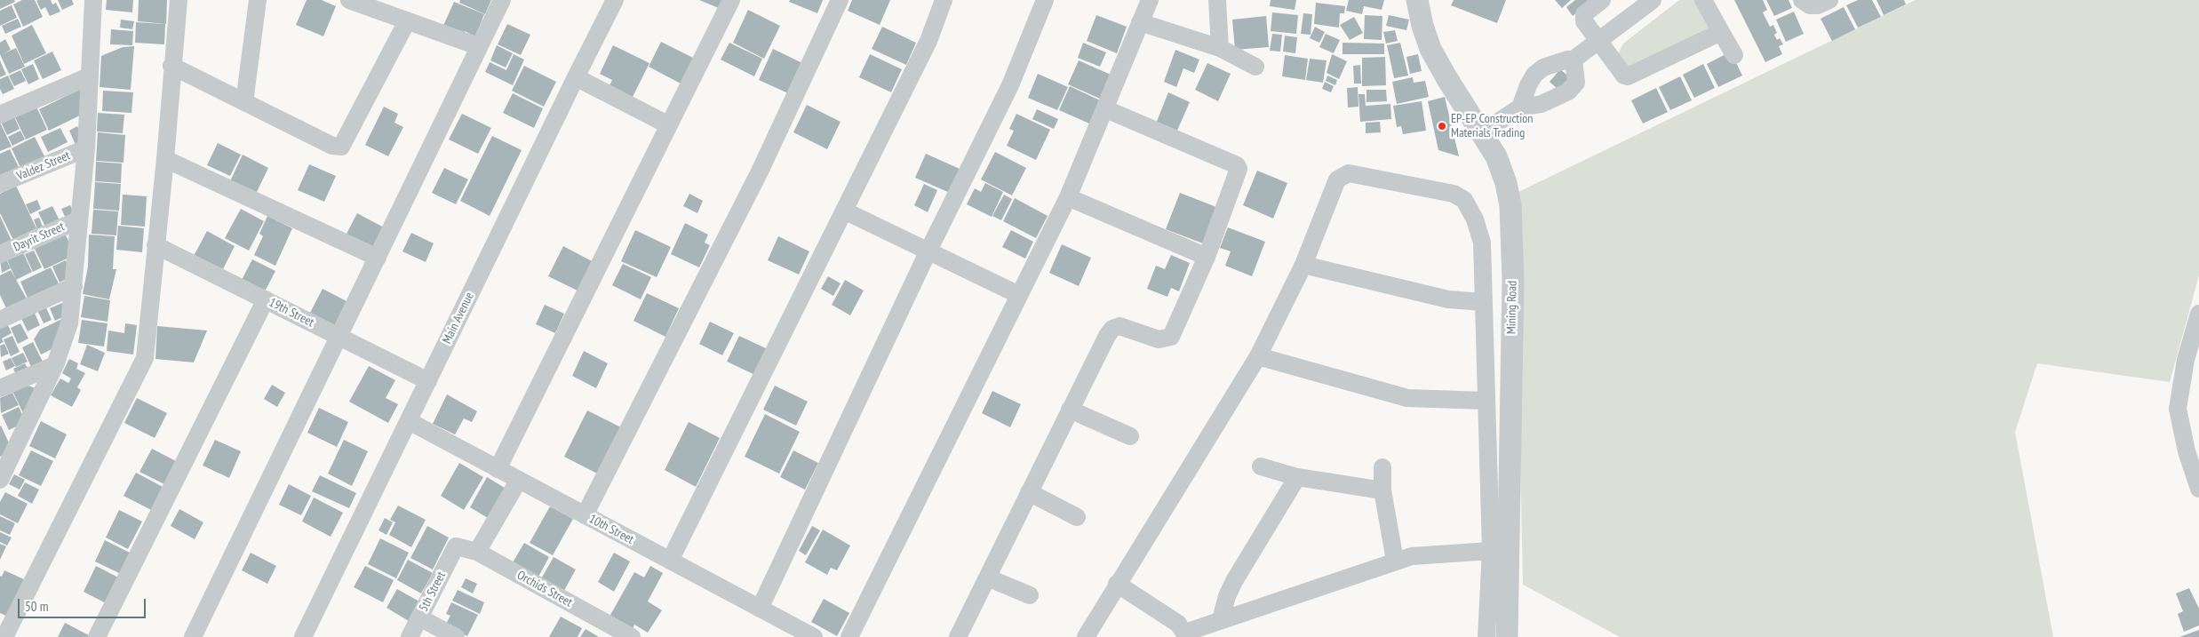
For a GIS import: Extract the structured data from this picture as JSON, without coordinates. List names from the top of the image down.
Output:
{
  "streets": {
    "street": [
      "Valdez Street",
      "Dayrit Street",
      "Mining Road",
      "19th Street",
      "Main Avenue",
      "10th Street",
      "Orchids Street",
      "5th Street"
    ]
  },
  "crossings": [
    ["19th Street", "Main Avenue"],
    ["Main Avenue", "10th Street"],
    ["Orchids Street", "5th Street"]
  ],
  "places": ["EP-EP Construction Materials Trading"],
  "scale_bar": "50 m"
}
